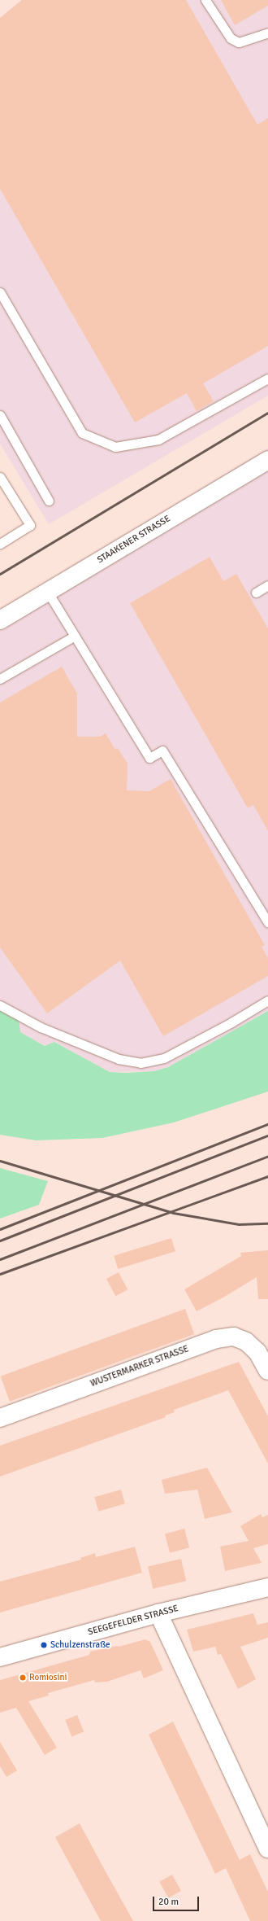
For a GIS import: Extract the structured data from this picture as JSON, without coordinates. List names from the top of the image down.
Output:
{
  "streets": {
    "street": ["STAAKENER STRASSE", "WUSTERMARKER STRASSE", "SEEGEFELDER STRASSE"]
  },
  "places": ["Schulzenstraße", "Romiosini"],
  "scale_bar": "20 m"
}
